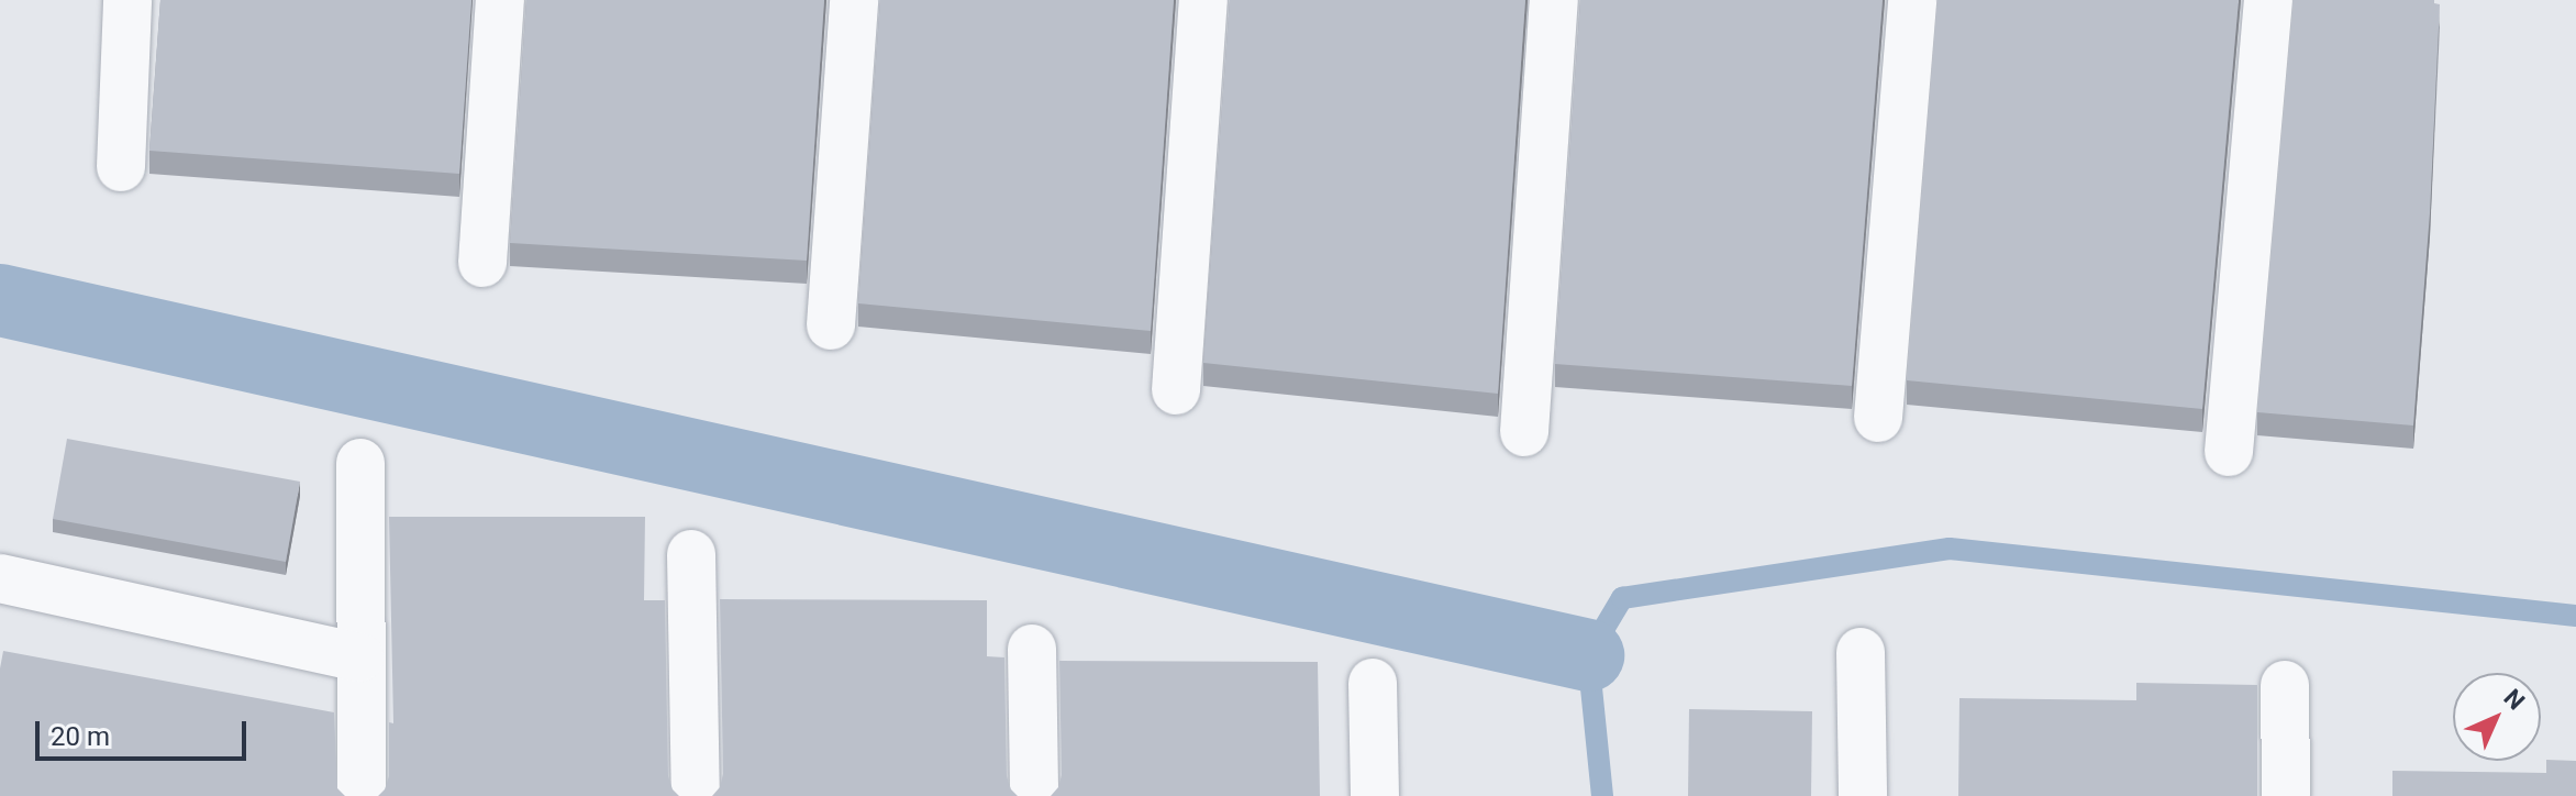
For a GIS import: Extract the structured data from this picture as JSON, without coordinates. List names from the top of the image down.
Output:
{
  "scale_bar": "20 m",
  "north": "top right"
}
